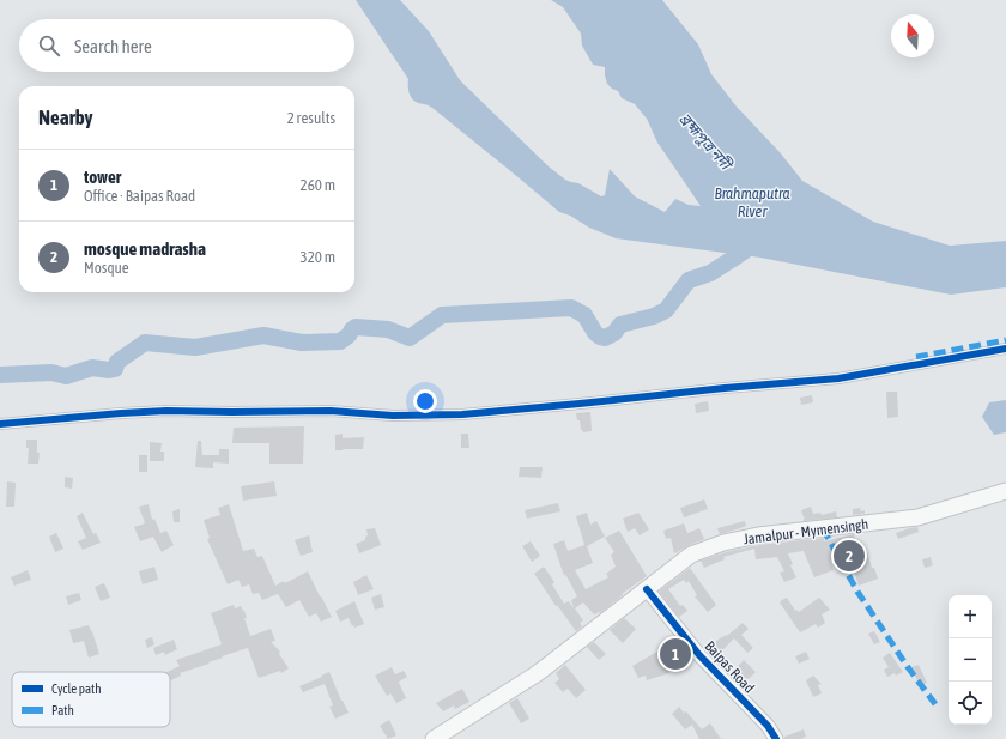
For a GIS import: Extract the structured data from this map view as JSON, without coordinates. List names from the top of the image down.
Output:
{
  "streets": {
    "main road": ["Jamalpur - Mymensingh"],
    "street": ["Baipas Road"]
  },
  "crossings": [
    ["Jamalpur - Mymensingh", "Baipas Road"]
  ],
  "water": ["ব্রহ্মপুত্র নদী", "Brahmaputra River"],
  "legend": ["Cycle path", "Path"],
  "north": "top",
  "page": {
    "search": "Search here",
    "heading": ["Nearby", "2 results"],
    "list": [
      {
        "mark": "1",
        "name": "tower",
        "note": "Office · Baipas Road",
        "value": "260 m"
      },
      {
        "mark": "2",
        "name": "mosque madrasha",
        "note": "Mosque",
        "value": "320 m"
      }
    ],
    "pins": ["2", "1"],
    "map_buttons": ["+", "−"]
  }
}
